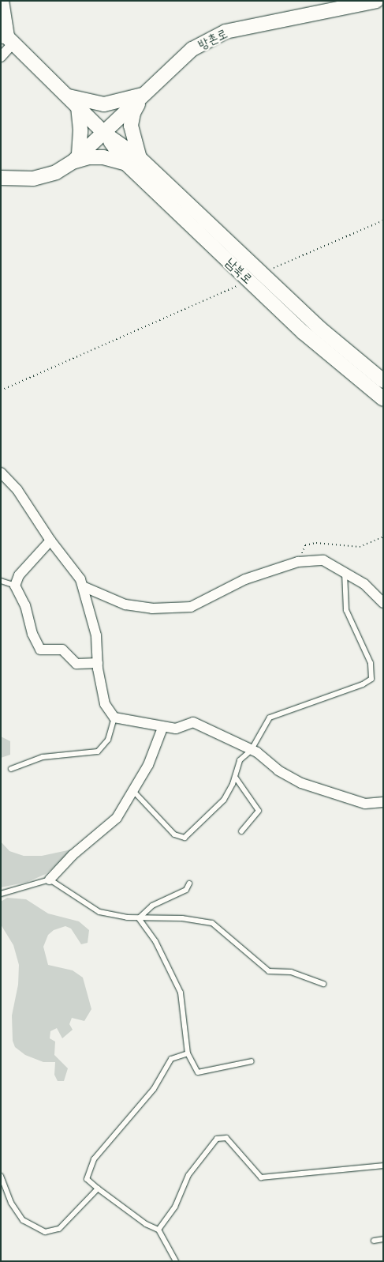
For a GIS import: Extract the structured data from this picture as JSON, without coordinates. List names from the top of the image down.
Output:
{
  "streets": {
    "main road": ["방촌로", "남북로"]
  },
  "crossings": [
    ["방촌로", "남북로"]
  ]
}
